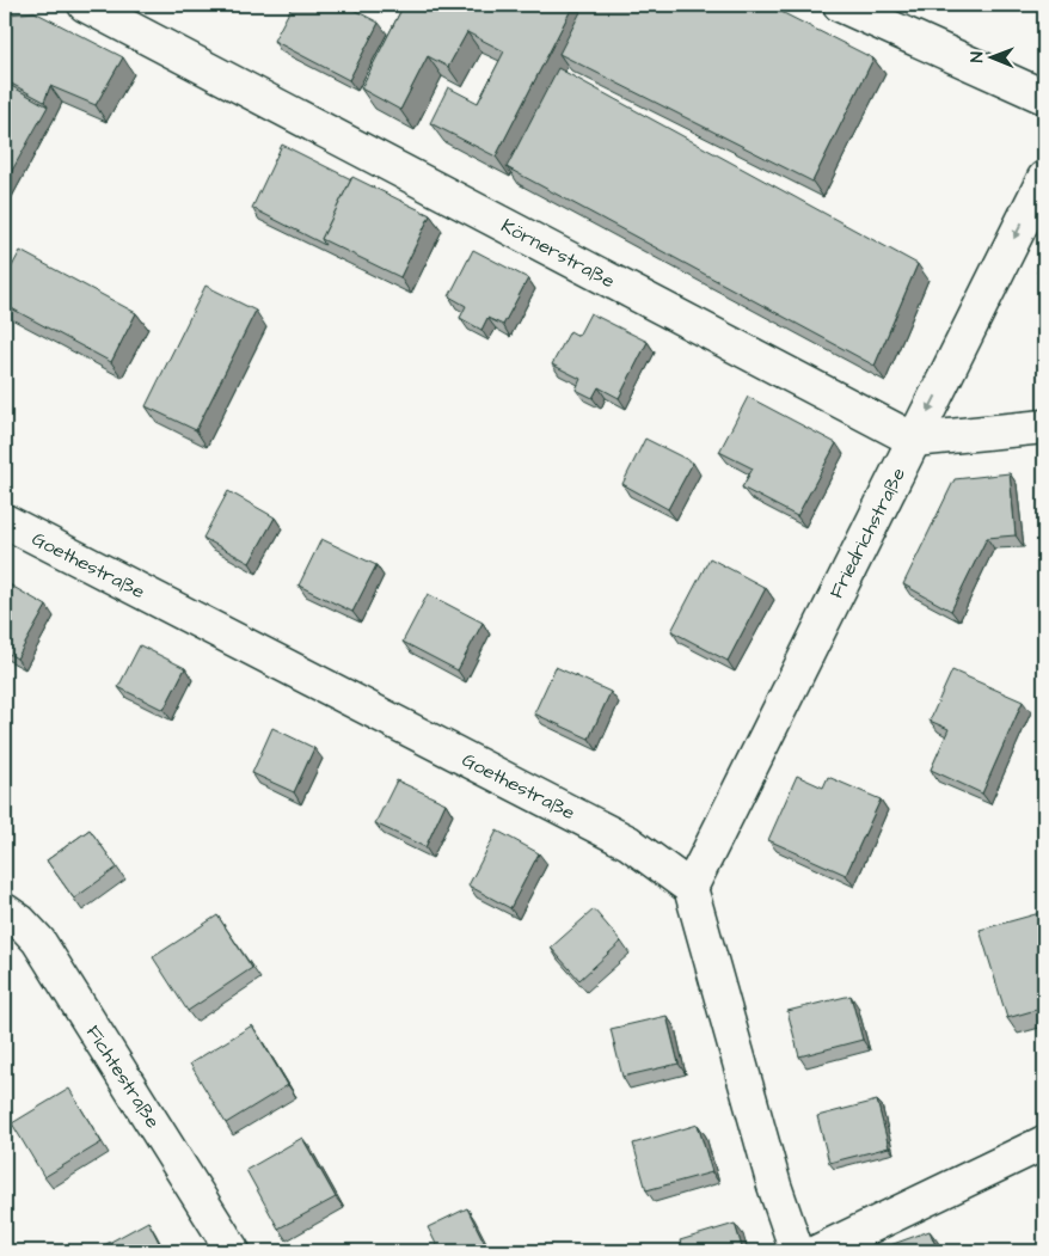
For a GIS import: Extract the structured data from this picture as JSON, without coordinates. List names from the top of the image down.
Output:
{
  "streets": {
    "street": [
      "Körnerstraße",
      "Friedrichstraße",
      "Goethestraße",
      "Fichtestraße"
    ]
  },
  "crossings": [
    ["Körnerstraße", "Friedrichstraße"],
    ["Friedrichstraße", "Goethestraße"]
  ],
  "one_way": ["Friedrichstraße"],
  "north": "left"
}
